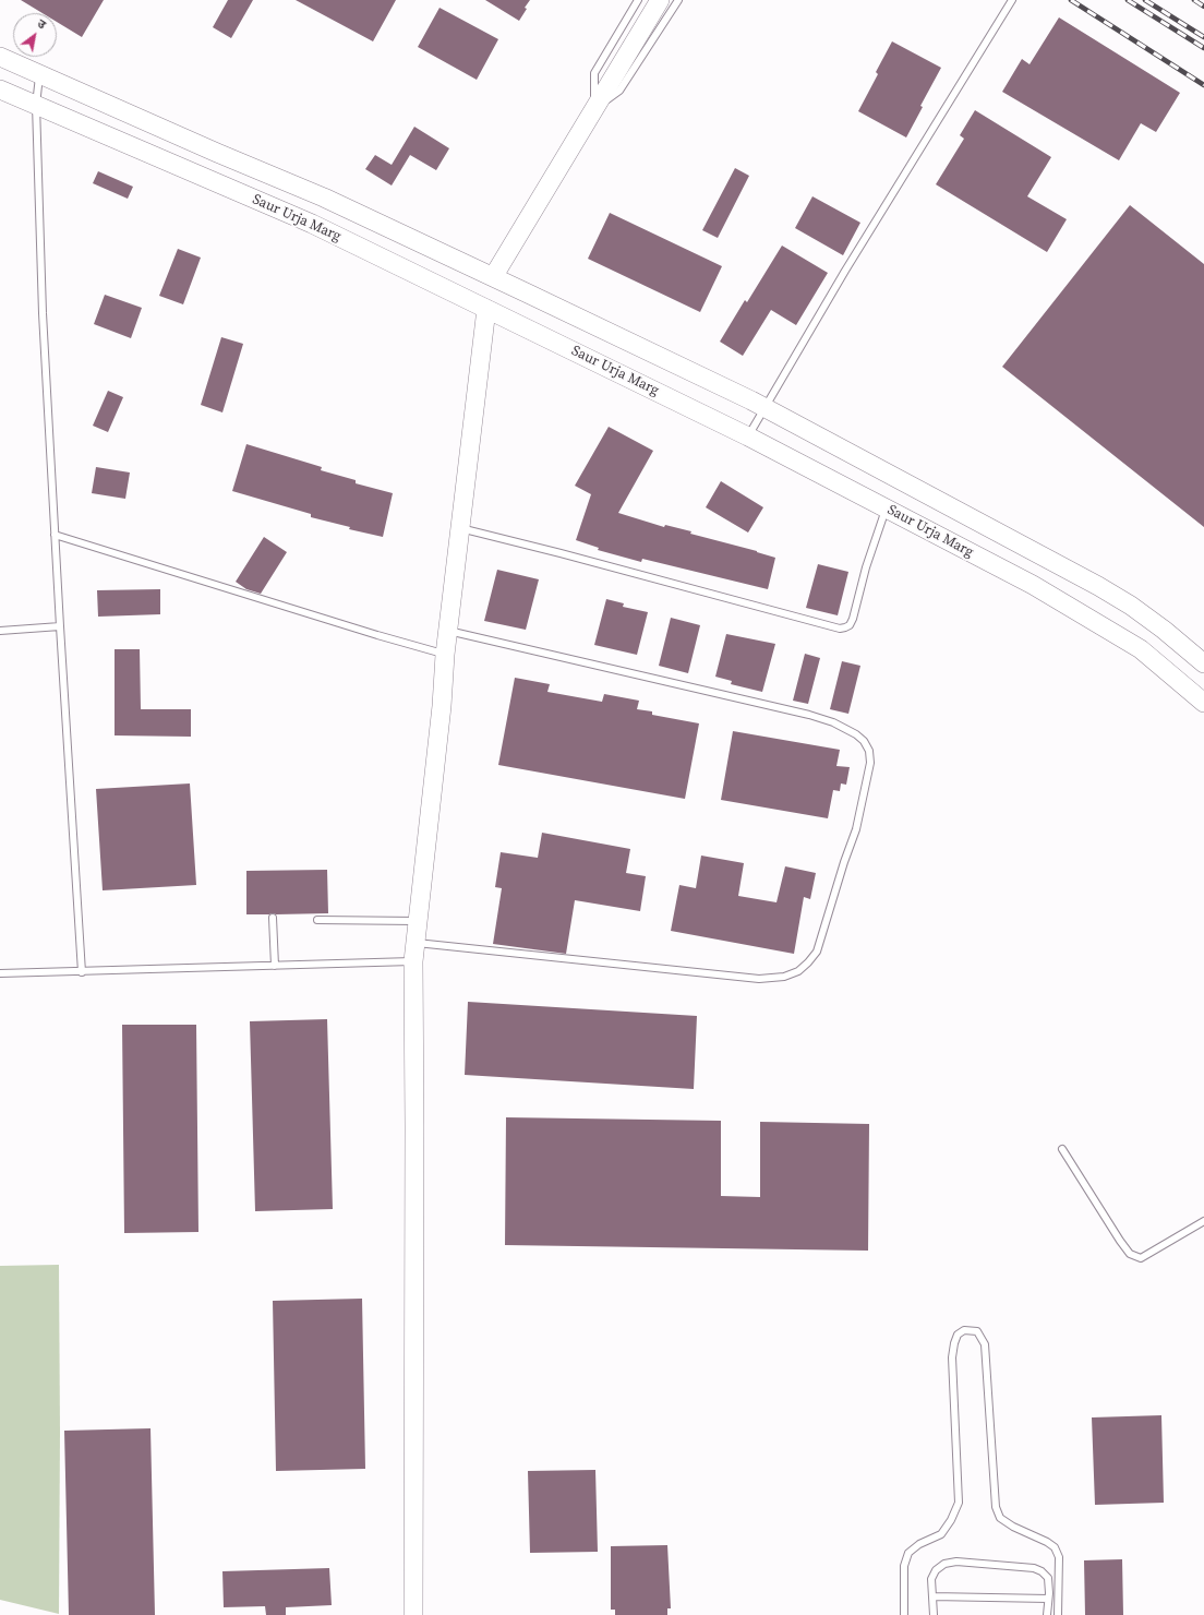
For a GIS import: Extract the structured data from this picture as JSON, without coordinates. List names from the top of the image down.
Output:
{
  "streets": {
    "street": ["Saur Urja Marg"]
  },
  "north": "top right"
}
